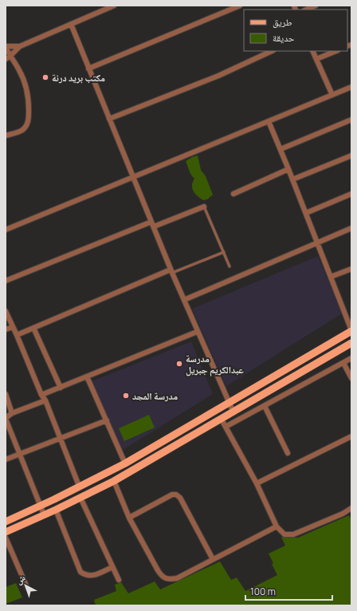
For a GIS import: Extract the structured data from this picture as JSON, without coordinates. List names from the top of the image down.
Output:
{
  "places": ["مكتب بريد درنة", "مدرسة عبدالكريم جبريل", "مدرسة المجد"],
  "legend": ["طريق", "حديقة"],
  "scale_bar": "100 m",
  "north": "top left"
}
